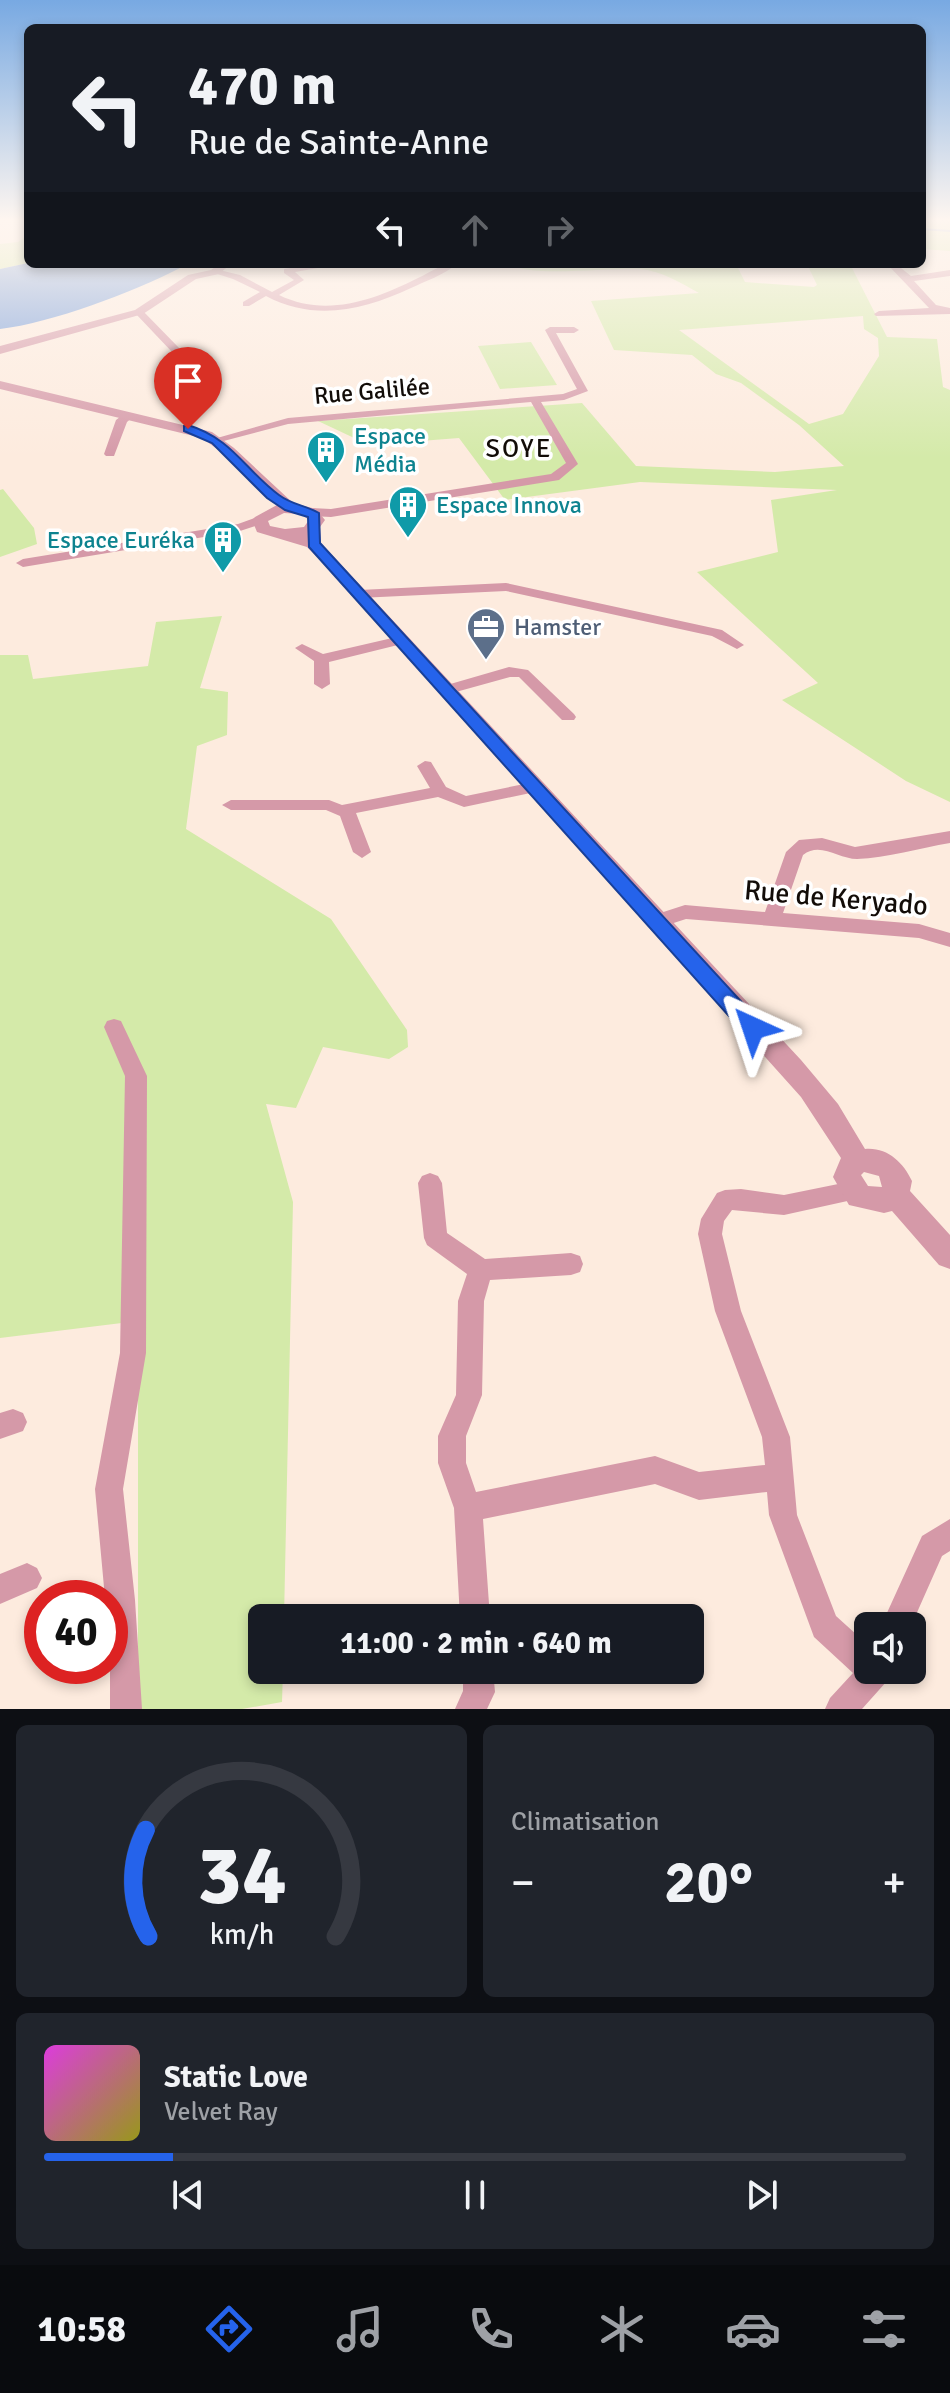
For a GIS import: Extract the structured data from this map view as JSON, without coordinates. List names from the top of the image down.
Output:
{
  "streets": {
    "street": ["Rue Galilée", "Rue de Keryado"]
  },
  "districts": ["SOYE"],
  "places": {
    "building": ["Espace Média", "Espace Innova", "Espace Euréka"],
    "office": ["Hamster"]
  },
  "page": {
    "turn": ["470 m", "Rue de Sainte-Anne"],
    "limit": "40",
    "trip": "11:00 · 2 min · 640 m",
    "tile": "Climatisation",
    "heat": ["−", "20°", "+"],
    "song": ["Static Love", "Velvet Ray"],
    "tabs": "10:58",
    "gauge": ["34", "km/h"]
  }
}
